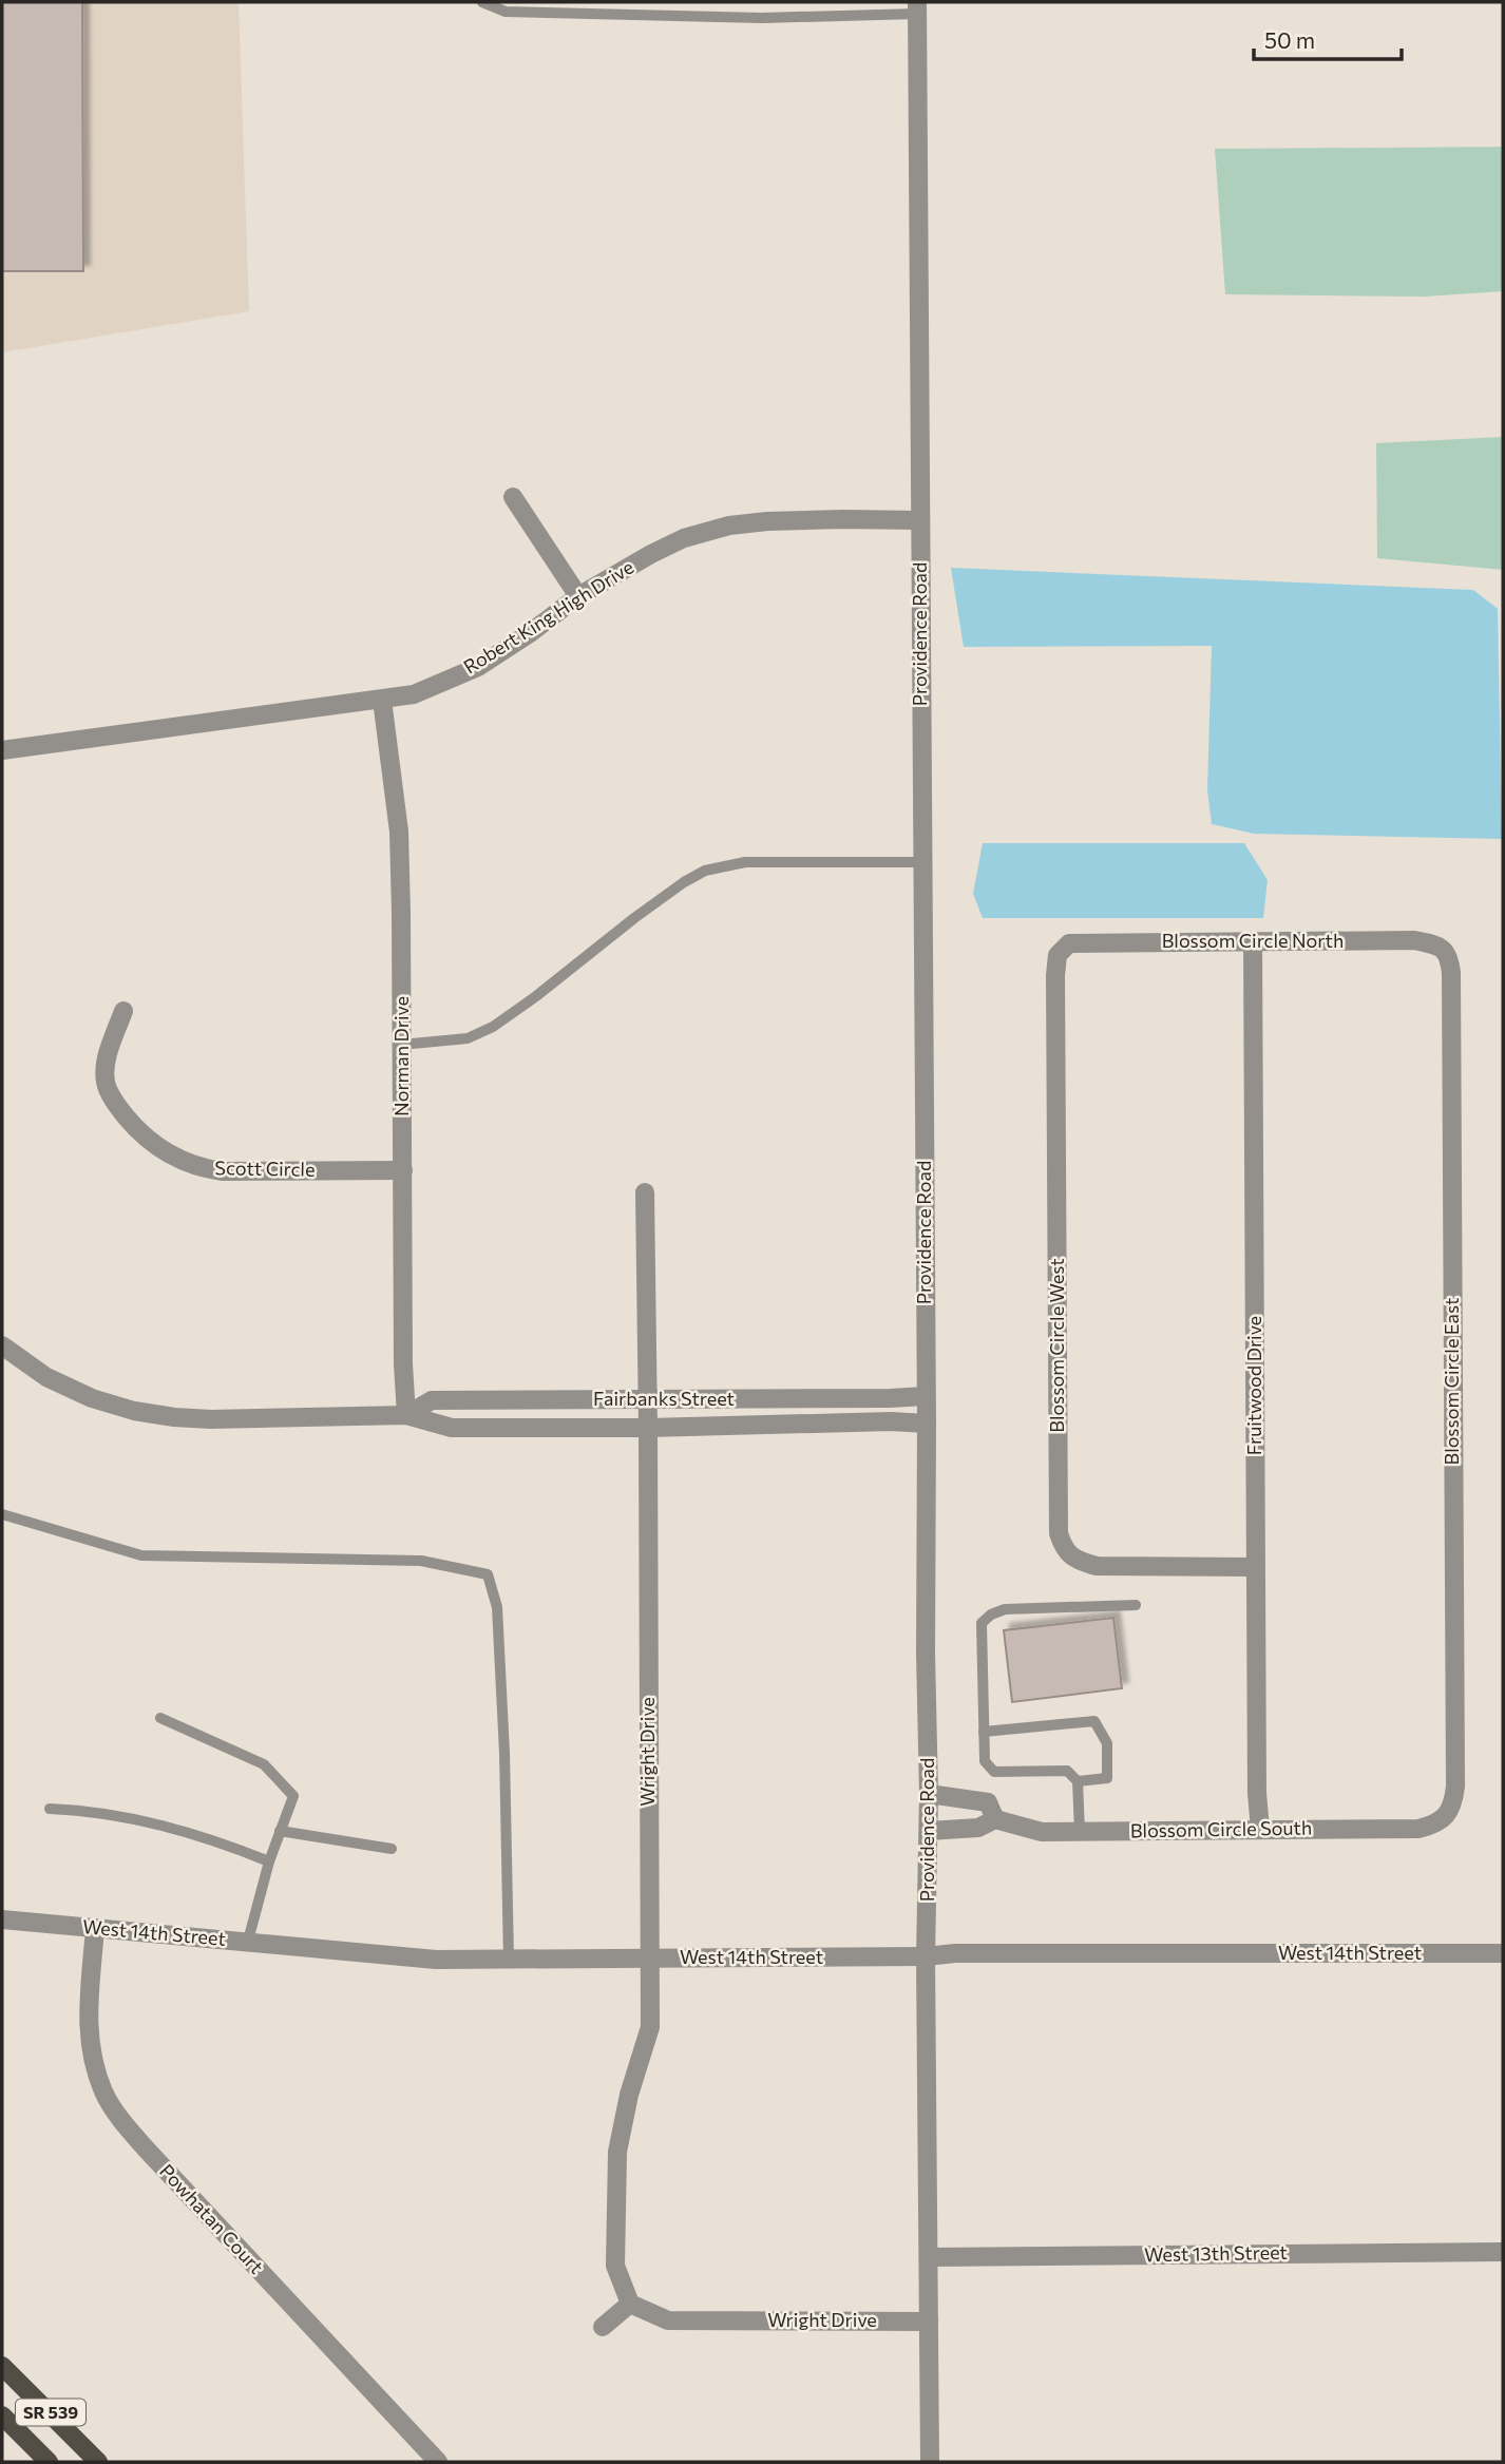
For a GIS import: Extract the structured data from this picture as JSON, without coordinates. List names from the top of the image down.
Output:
{
  "streets": {
    "main road": ["SR 539"],
    "street": [
      "Robert King High Drive",
      "Providence Road",
      "Blossom Circle North",
      "Norman Drive",
      "Scott Circle",
      "Blossom Circle West",
      "Blossom Circle East",
      "Fruitwood Drive",
      "Fairbanks Street",
      "Wright Drive",
      "Blossom Circle South",
      "West 14th Street",
      "Powhatan Court",
      "West 13th Street"
    ]
  },
  "crossings": [
    ["Robert King High Drive", "Providence Road"],
    ["Robert King High Drive", "Norman Drive"],
    ["Providence Road", "Fairbanks Street"],
    ["Providence Road", "Wright Drive"],
    ["Providence Road", "Blossom Circle South"],
    ["Providence Road", "West 14th Street"],
    ["Providence Road", "West 13th Street"],
    ["Blossom Circle North", "Blossom Circle West"],
    ["Blossom Circle North", "Blossom Circle East"],
    ["Blossom Circle North", "Fruitwood Drive"],
    ["Norman Drive", "Scott Circle"],
    ["Norman Drive", "Fairbanks Street"],
    ["Blossom Circle West", "Fruitwood Drive"],
    ["Blossom Circle East", "Blossom Circle South"],
    ["Fruitwood Drive", "Blossom Circle South"],
    ["Fairbanks Street", "Wright Drive"],
    ["Wright Drive", "West 14th Street"],
    ["West 14th Street", "Powhatan Court"]
  ],
  "scale_bar": "50 m"
}
